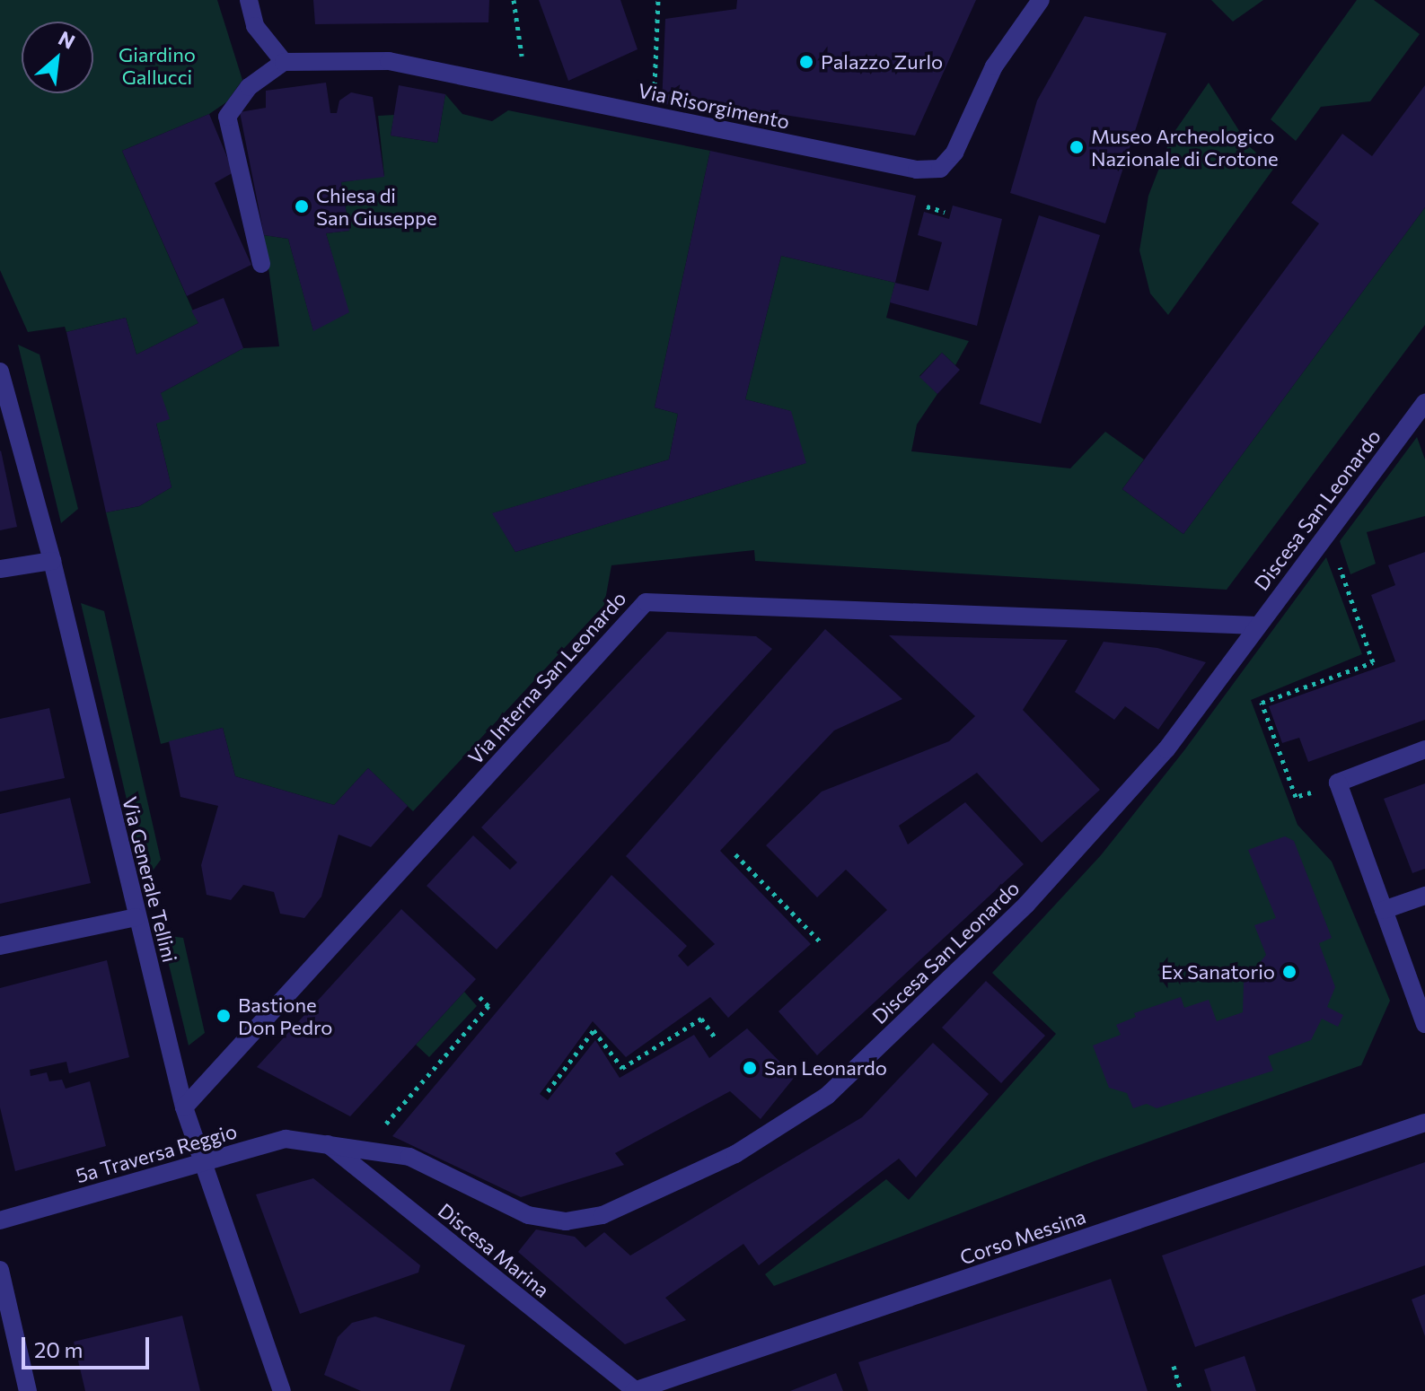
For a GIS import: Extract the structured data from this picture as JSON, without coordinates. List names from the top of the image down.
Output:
{
  "streets": {
    "street": [
      "Via Risorgimento",
      "Discesa San Leonardo",
      "Via Interna San Leonardo",
      "Via Generale Tellini",
      "5a Traversa Reggio",
      "Corso Messina",
      "Discesa Marina"
    ]
  },
  "crossings": [
    ["Discesa San Leonardo", "Via Interna San Leonardo"],
    ["Discesa San Leonardo", "5a Traversa Reggio"],
    ["Discesa San Leonardo", "Discesa Marina"],
    ["Via Interna San Leonardo", "Via Generale Tellini"],
    ["Via Generale Tellini", "5a Traversa Reggio"],
    ["5a Traversa Reggio", "Discesa Marina"],
    ["Corso Messina", "Discesa Marina"]
  ],
  "parks": ["Giardino Gallucci"],
  "places": [
    "Palazzo Zurlo",
    "Museo Archeologico Nazionale di Crotone",
    "Chiesa di San Giuseppe",
    "Ex Sanatorio",
    "Bastione Don Pedro",
    "San Leonardo"
  ],
  "scale_bar": "20 m",
  "north": "top right"
}
